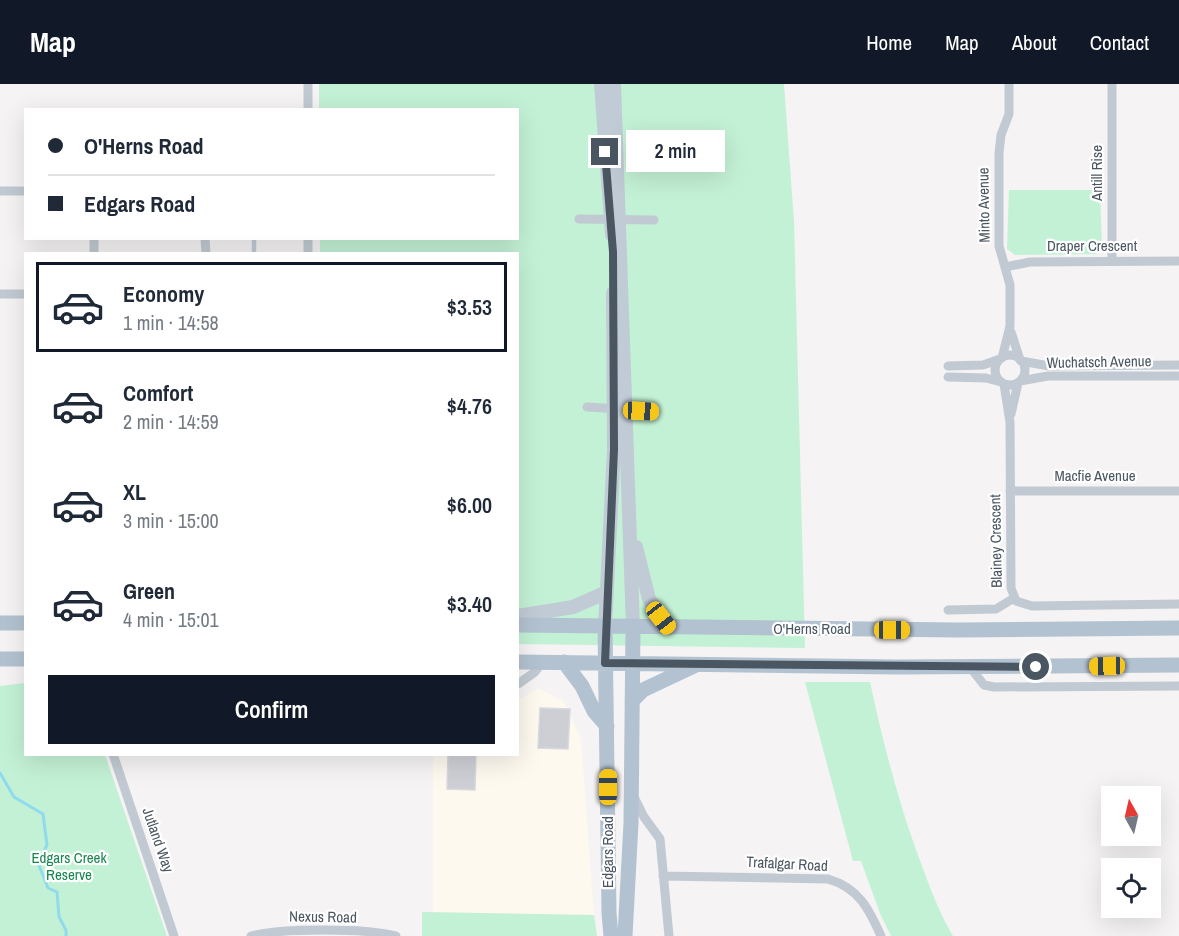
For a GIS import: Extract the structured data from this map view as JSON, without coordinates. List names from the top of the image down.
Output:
{
  "streets": {
    "main road": ["O'Herns Road", "Edgars Road"],
    "street": [
      "Antill Rise",
      "Minto Avenue",
      "Draper Crescent",
      "Wuchatsch Avenue",
      "Macfie Avenue",
      "Blainey Crescent",
      "Jutland Way",
      "Trafalgar Road",
      "Nexus Road"
    ]
  },
  "crossings": [
    ["Antill Rise", "Draper Crescent"],
    ["Minto Avenue", "Draper Crescent"],
    ["Minto Avenue", "Wuchatsch Avenue"],
    ["Minto Avenue", "Blainey Crescent"],
    ["Wuchatsch Avenue", "Blainey Crescent"],
    ["Macfie Avenue", "Blainey Crescent"],
    ["O'Herns Road", "Edgars Road"]
  ],
  "parks": ["Edgars Creek Reserve"],
  "north": "top",
  "page": {
    "header": "Map",
    "nav": [
      "Home",
      "Map",
      "About",
      "Contact"
    ],
    "banner": ["O'Herns Road", "Edgars Road"],
    "bubble": "2 min",
    "list": [
      {
        "name": "Economy",
        "note": "1 min · 14:58",
        "value": "$3.53"
      },
      {
        "name": "Comfort",
        "note": "2 min · 14:59",
        "value": "$4.76"
      },
      {
        "name": "XL",
        "note": "3 min · 15:00",
        "value": "$6.00"
      },
      {
        "name": "Green",
        "note": "4 min · 15:01",
        "value": "$3.40"
      }
    ],
    "buttons": "Confirm"
  }
}
